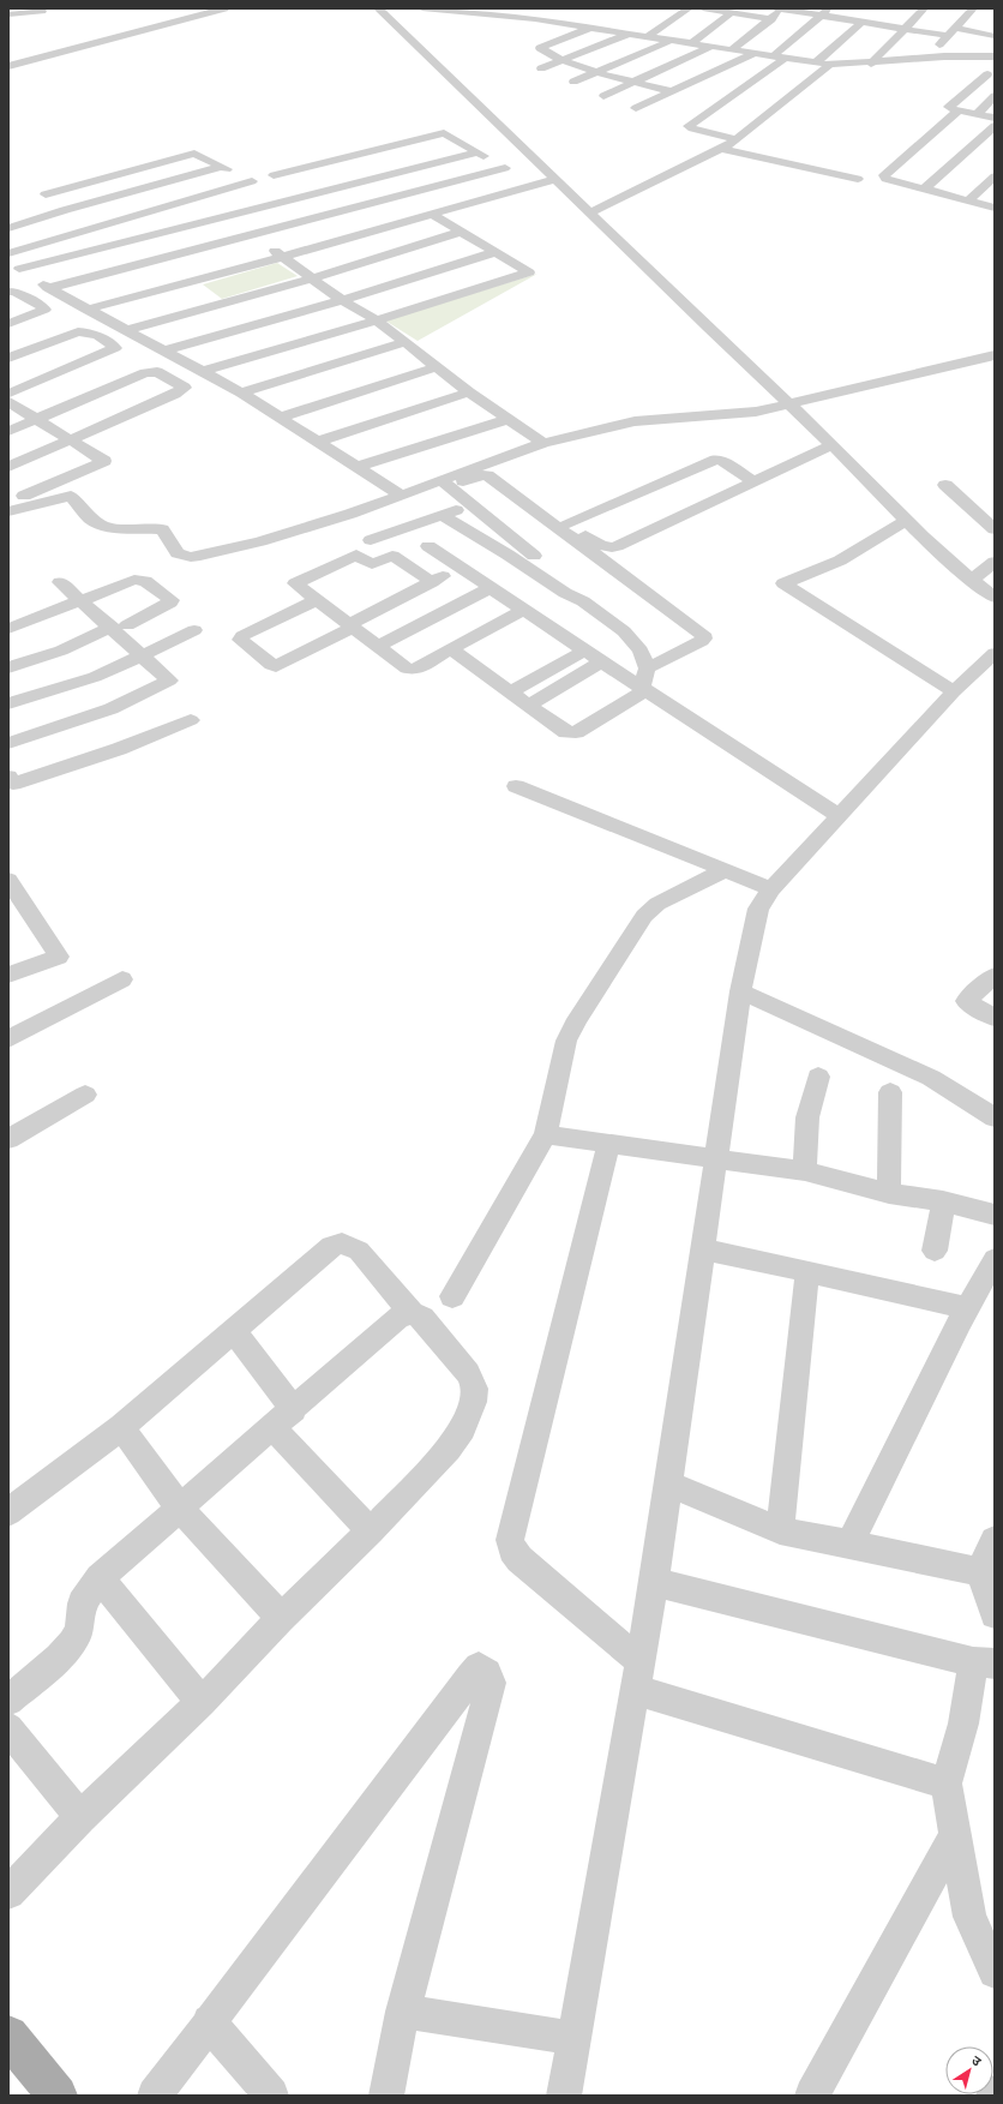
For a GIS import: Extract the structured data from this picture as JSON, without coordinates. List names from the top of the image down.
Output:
{
  "north": "top right"
}
